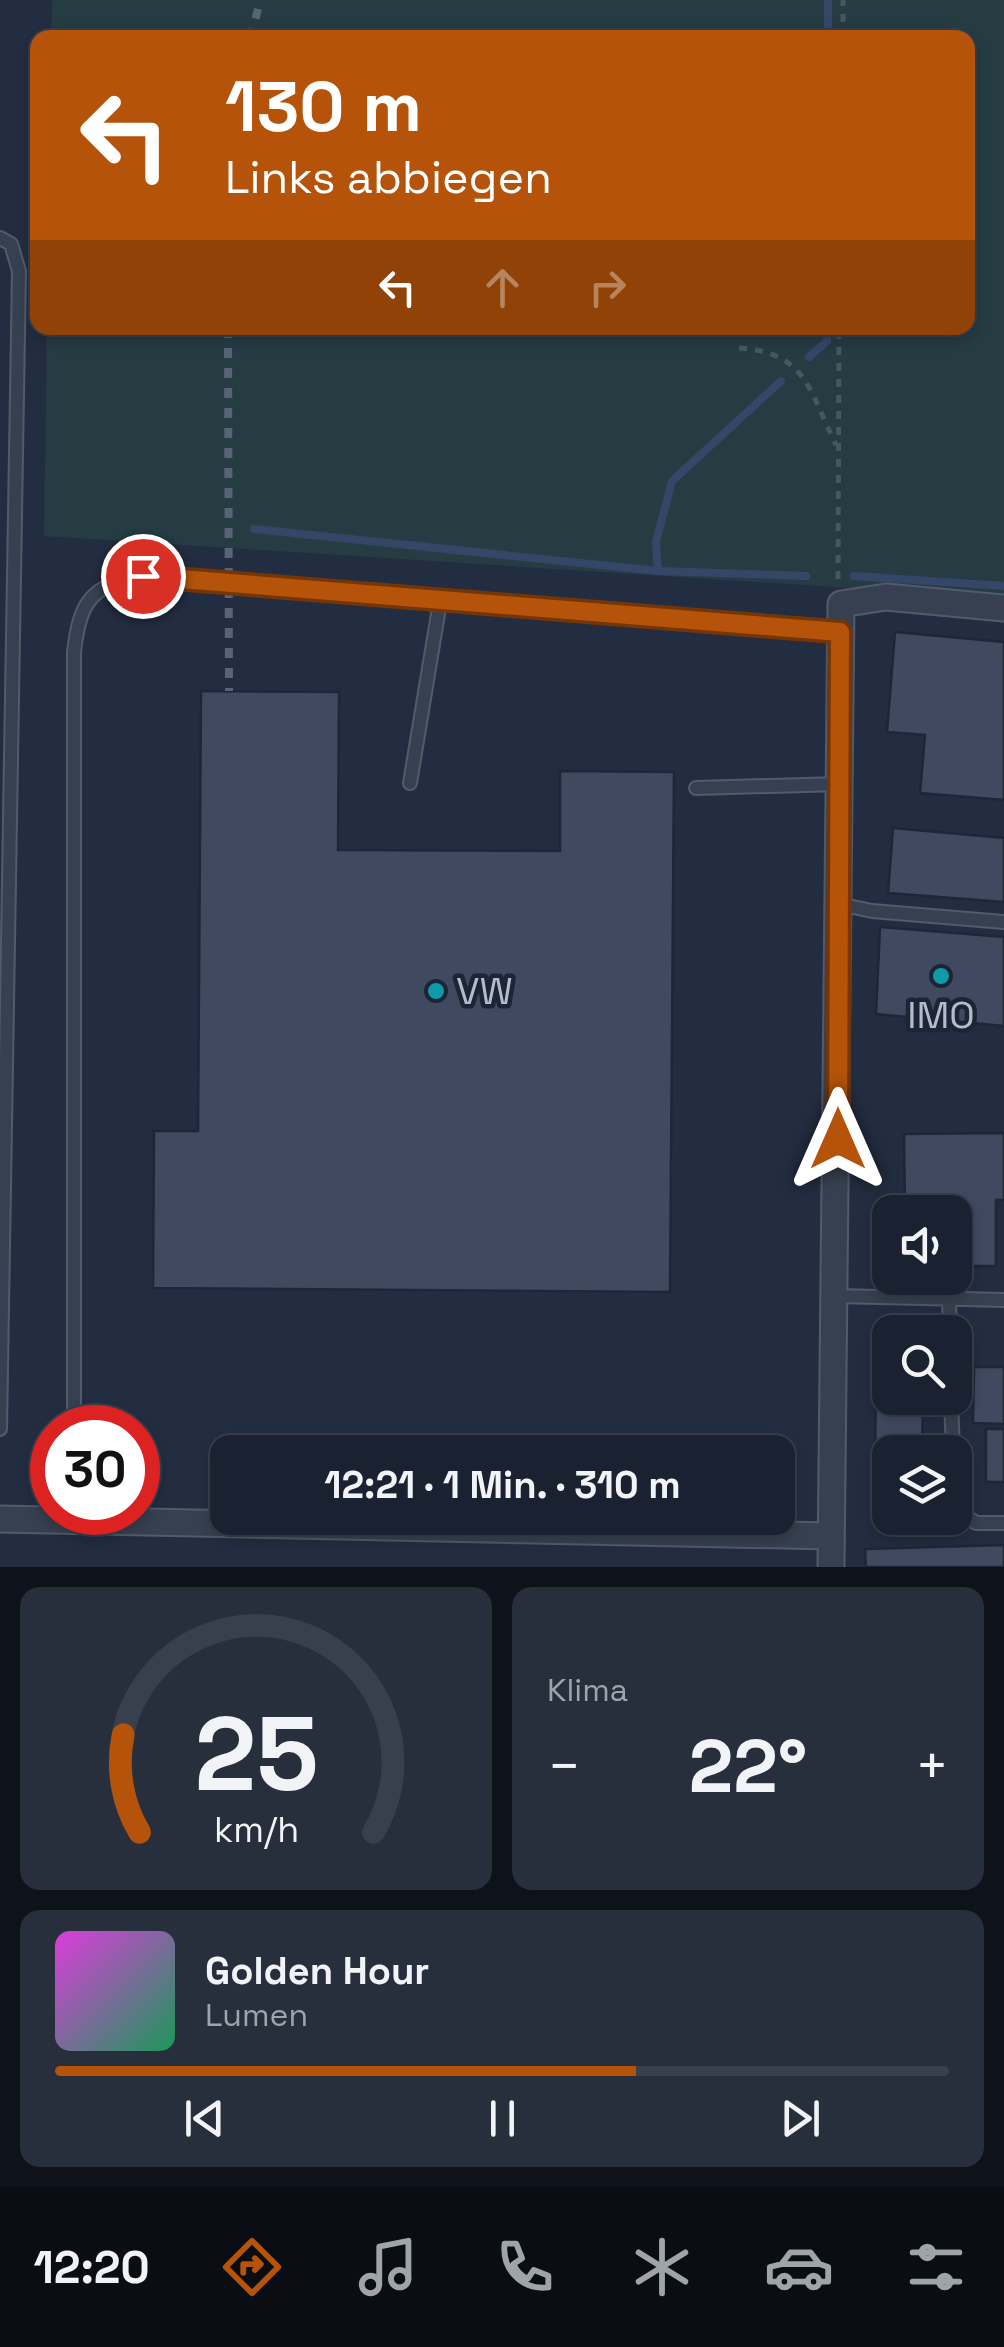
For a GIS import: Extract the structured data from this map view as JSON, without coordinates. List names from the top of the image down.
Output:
{
  "places": ["IMO", "VW"],
  "page": {
    "turn": ["130 m", "Links abbiegen"],
    "limit": "30",
    "trip": "12:21 · 1 Min. · 310 m",
    "tile": "Klima",
    "heat": ["−", "22°", "+"],
    "song": ["Golden Hour", "Lumen"],
    "tabs": "12:20",
    "gauge": ["25", "km/h"]
  }
}
